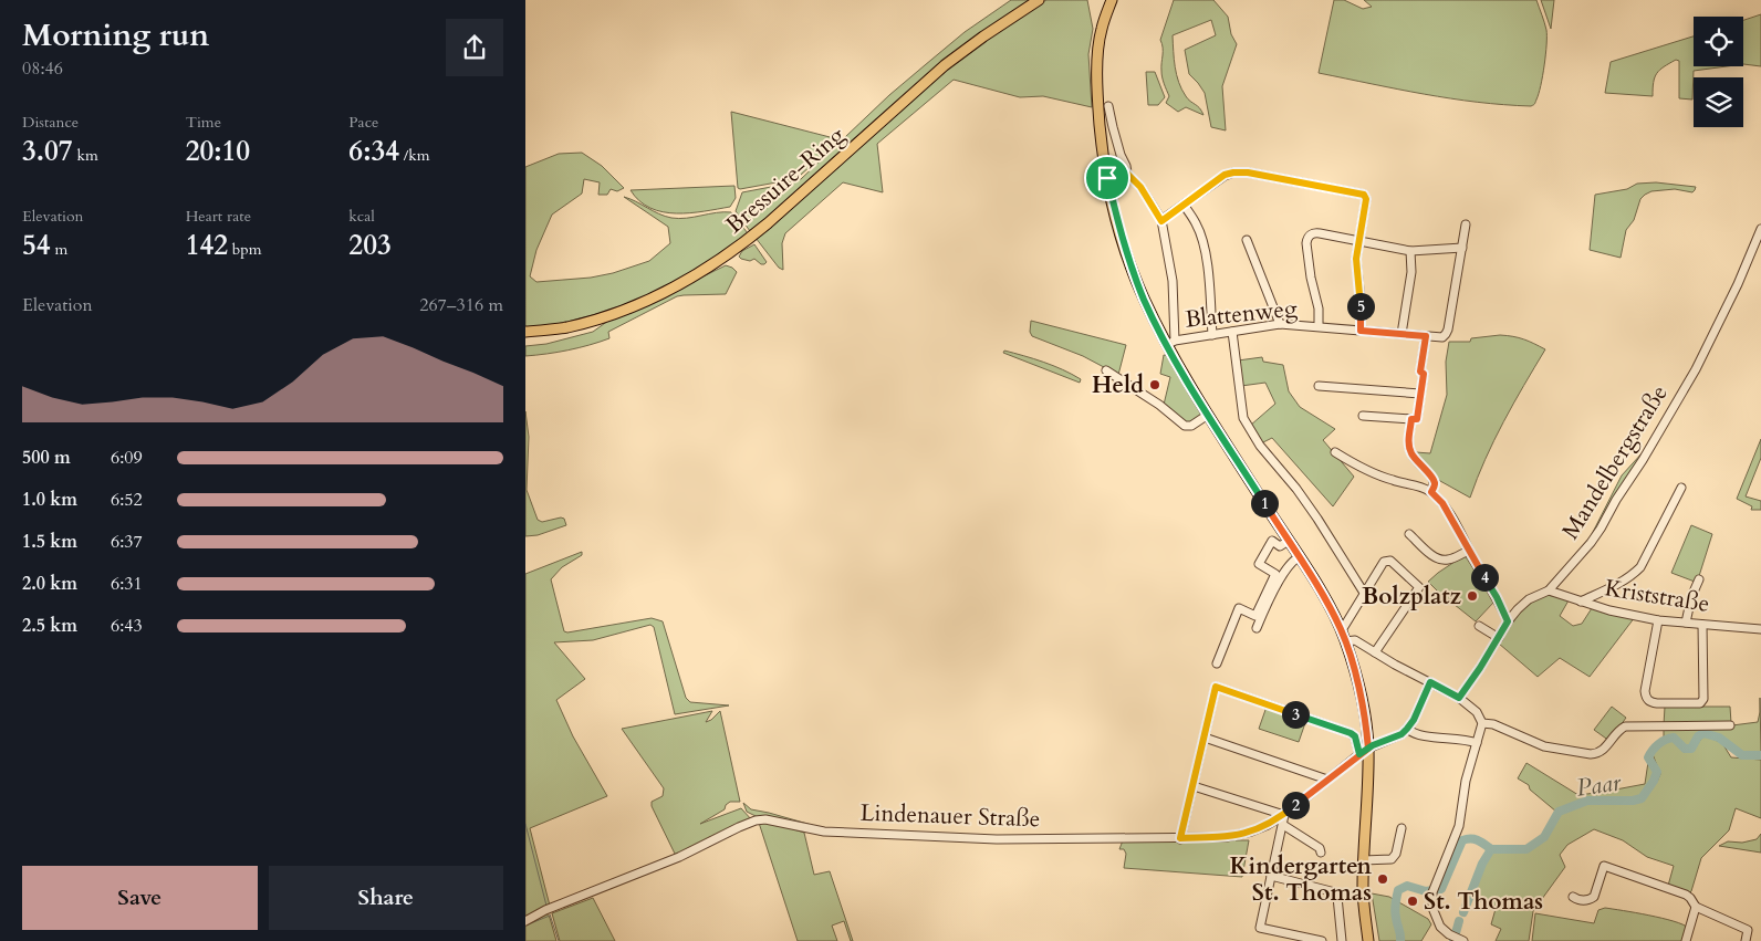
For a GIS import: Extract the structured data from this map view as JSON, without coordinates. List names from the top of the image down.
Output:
{
  "streets": {
    "main road": ["Bressuire-Ring"],
    "street": [
      "Blattenweg",
      "Mandelbergstraße",
      "Kriststraße",
      "Lindenauer Straße"
    ]
  },
  "crossings": [
    ["Mandelbergstraße", "Kriststraße"]
  ],
  "water": ["Paar"],
  "places": [
    "Held",
    "Bolzplatz",
    "Kindergarten St. Thomas",
    "St. Thomas"
  ],
  "page": {
    "heading": ["Morning run", "08:46"],
    "stats": [
      ["Distance", "3.07 km"],
      ["Time", "20:10"],
      ["Pace", "6:34 /km"],
      ["Elevation", "54 m"],
      ["Heart rate", "142 bpm"],
      ["kcal", "203"]
    ],
    "chart": ["Elevation", "267–316 m"],
    "pins": [
      "5",
      "1",
      "4",
      "3",
      "2"
    ],
    "list": [
      {
        "name": "500 m",
        "note": "6:09"
      },
      {
        "name": "1.0 km",
        "note": "6:52"
      },
      {
        "name": "1.5 km",
        "note": "6:37"
      },
      {
        "name": "2.0 km",
        "note": "6:31"
      },
      {
        "name": "2.5 km",
        "note": "6:43"
      }
    ],
    "buttons": ["Save", "Share"]
  }
}
